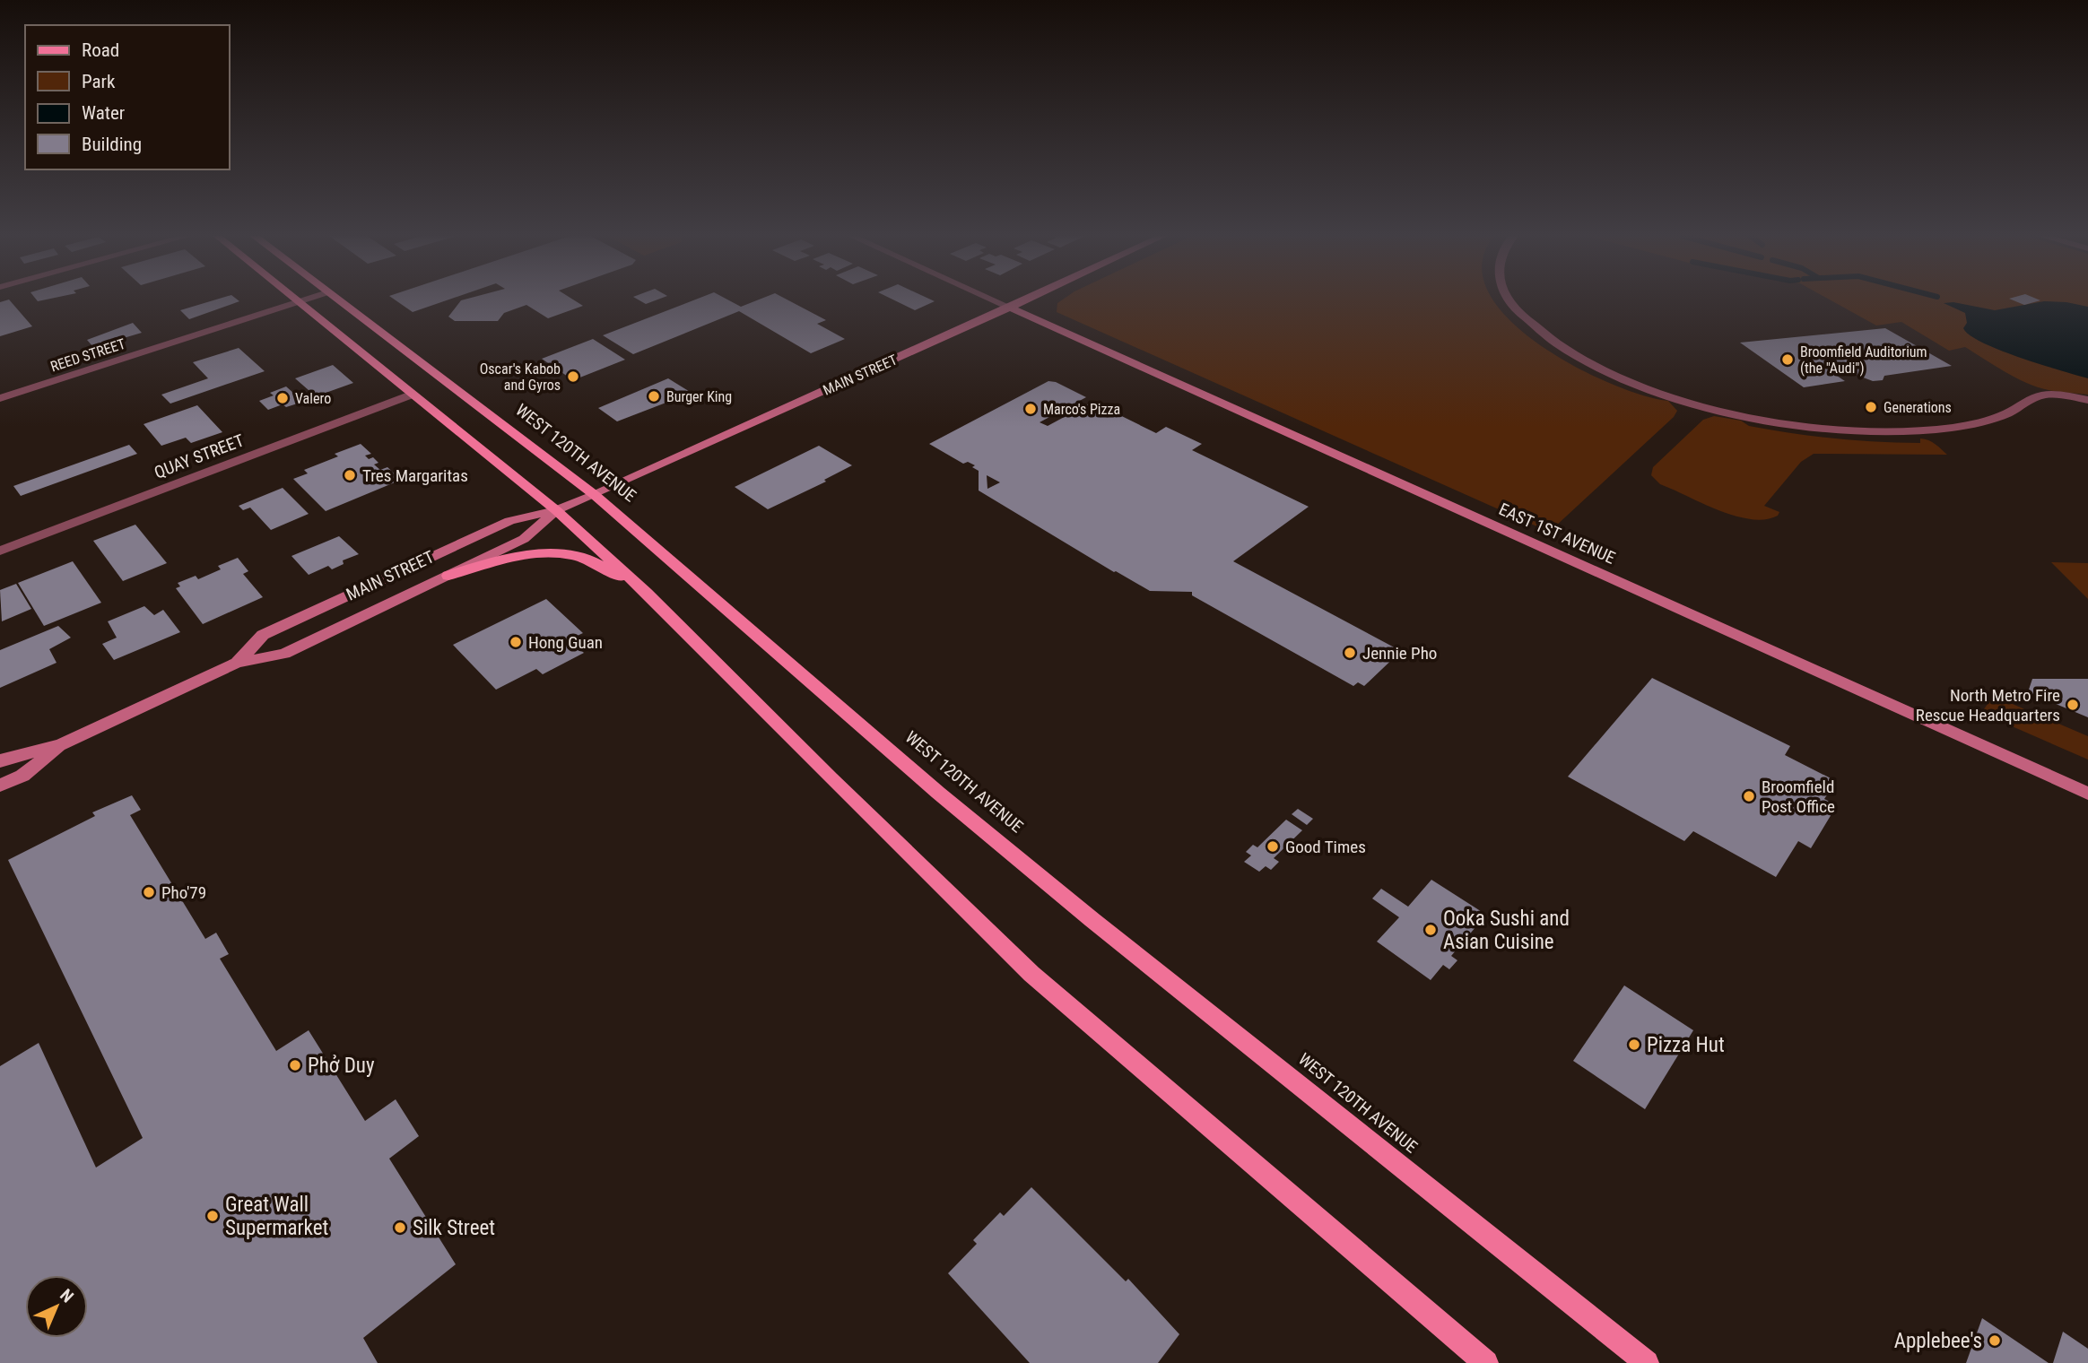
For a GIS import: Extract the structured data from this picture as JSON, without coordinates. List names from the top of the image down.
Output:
{
  "streets": {
    "main road": ["MAIN STREET", "WEST 120TH AVENUE", "EAST 1ST AVENUE"],
    "street": ["REED STREET", "QUAY STREET"]
  },
  "crossings": [
    ["MAIN STREET", "WEST 120TH AVENUE"],
    ["MAIN STREET", "EAST 1ST AVENUE"]
  ],
  "places": [
    "Broomfield Auditorium (the \"Audi\")",
    "Oscar's Kabob and Gyros",
    "Burger King",
    "Valero",
    "Generations",
    "Marco's Pizza",
    "Tres Margaritas",
    "Hong Guan",
    "Jennie Pho",
    "North Metro Fire Rescue Headquarters",
    "Broomfield Post Office",
    "Good Times",
    "Pho'79",
    "Ooka Sushi and Asian Cuisine",
    "Pizza Hut",
    "Phở Duy",
    "Great Wall Supermarket",
    "Silk Street",
    "Applebee's"
  ],
  "legend": [
    "Road",
    "Park",
    "Water",
    "Building"
  ],
  "north": "top right"
}
